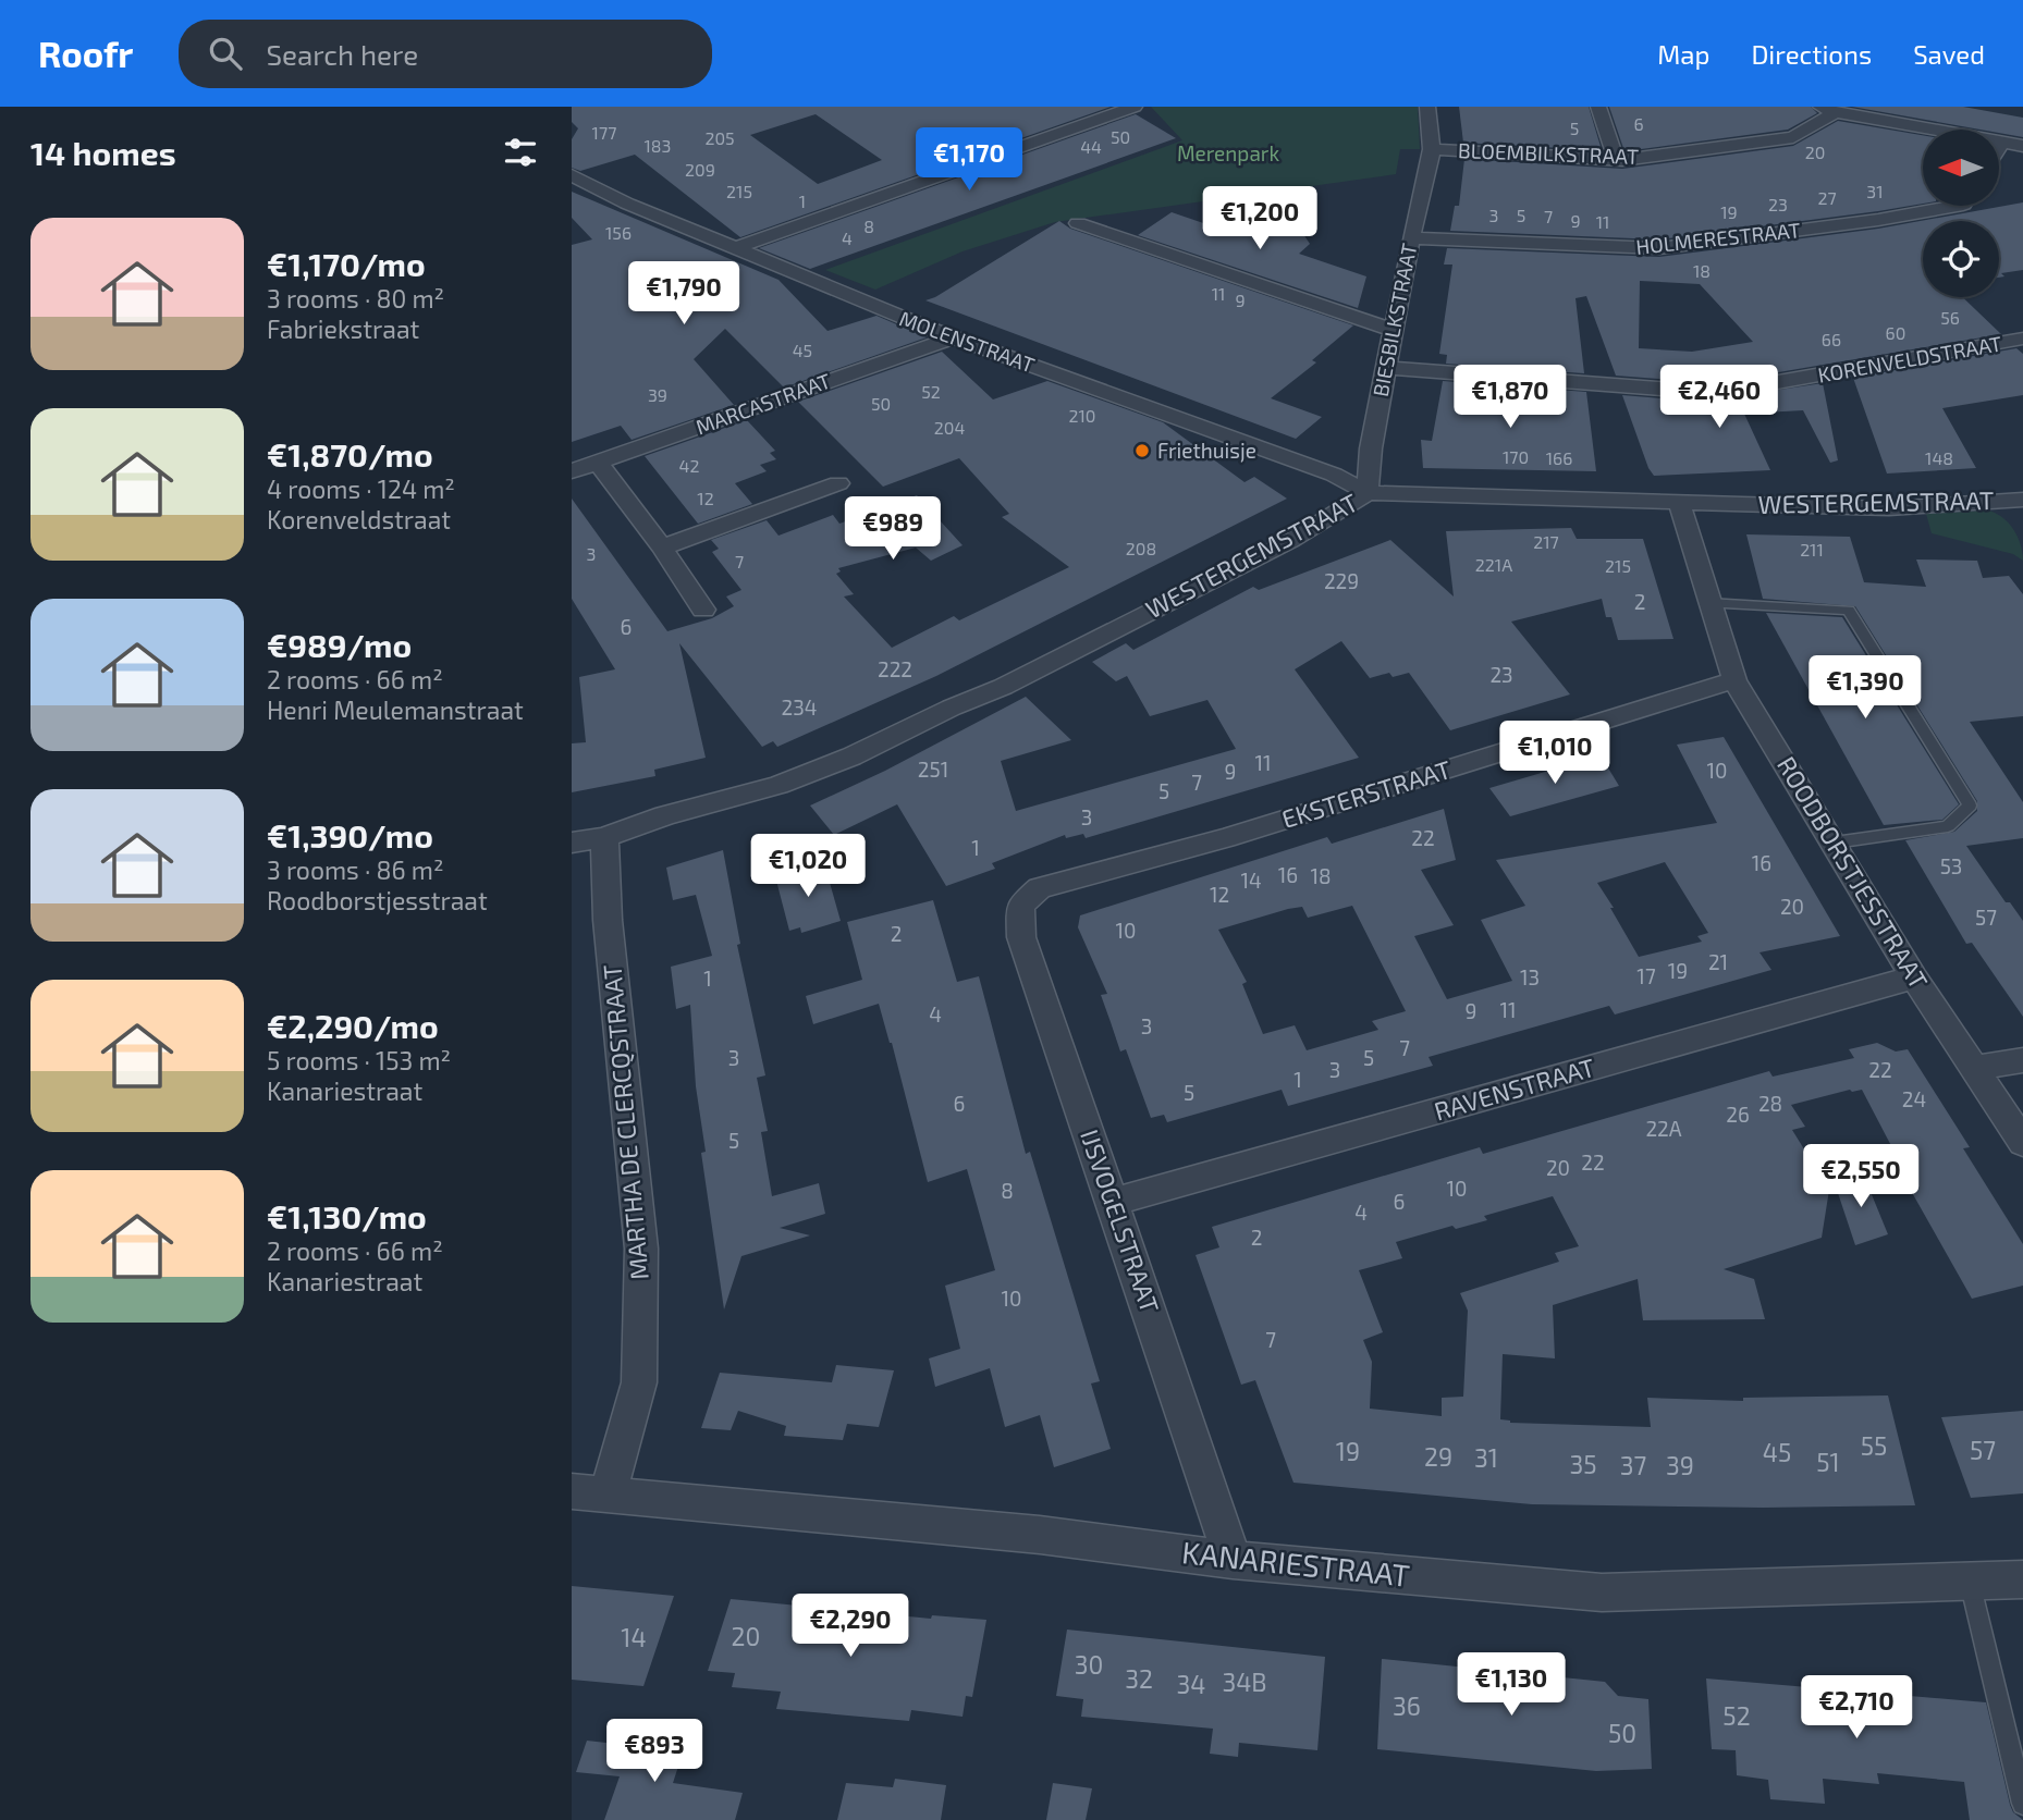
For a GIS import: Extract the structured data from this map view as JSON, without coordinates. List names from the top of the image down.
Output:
{
  "streets": {
    "street": [
      "BLOEMBILKSTRAAT",
      "HOLMERESTRAAT",
      "BIESBILKSTRAAT",
      "MOLENSTRAAT",
      "KORENVELDSTRAAT",
      "MARCASTRAAT",
      "WESTERGEMSTRAAT",
      "EKSTERSTRAAT",
      "ROODBORSTJESSTRAAT",
      "RAVENSTRAAT",
      "MARTHA DE CLERCQSTRAAT",
      "IJSVOGELSTRAAT",
      "KANARIESTRAAT"
    ]
  },
  "crossings": [
    ["BLOEMBILKSTRAAT", "BIESBILKSTRAAT"],
    ["HOLMERESTRAAT", "BIESBILKSTRAAT"],
    ["BIESBILKSTRAAT", "MOLENSTRAAT"],
    ["BIESBILKSTRAAT", "KORENVELDSTRAAT"],
    ["BIESBILKSTRAAT", "WESTERGEMSTRAAT"],
    ["MOLENSTRAAT", "MARCASTRAAT"],
    ["MOLENSTRAAT", "WESTERGEMSTRAAT"],
    ["WESTERGEMSTRAAT", "ROODBORSTJESSTRAAT"],
    ["WESTERGEMSTRAAT", "MARTHA DE CLERCQSTRAAT"],
    ["EKSTERSTRAAT", "ROODBORSTJESSTRAAT"],
    ["EKSTERSTRAAT", "IJSVOGELSTRAAT"],
    ["ROODBORSTJESSTRAAT", "RAVENSTRAAT"],
    ["RAVENSTRAAT", "IJSVOGELSTRAAT"],
    ["MARTHA DE CLERCQSTRAAT", "KANARIESTRAAT"],
    ["IJSVOGELSTRAAT", "KANARIESTRAAT"]
  ],
  "parks": ["Merenpark"],
  "places": ["Friethuisje"],
  "house_numbers": [
    "6",
    "5",
    "177",
    "50",
    "205",
    "183",
    "44",
    "20",
    "209",
    "215",
    "31",
    "27",
    "1",
    "23",
    "19",
    "3",
    "5",
    "7",
    "9",
    "11",
    "8",
    "156",
    "4",
    "18",
    "11",
    "9",
    "56",
    "60",
    "66",
    "45",
    "52",
    "39",
    "50",
    "210",
    "204",
    "170",
    "166",
    "148",
    "42",
    "12",
    "217",
    "208",
    "211",
    "3",
    "7",
    "221A",
    "215",
    "229",
    "2",
    "6",
    "222",
    "23",
    "234",
    "11",
    "251",
    "10",
    "9",
    "7",
    "5",
    "3",
    "22",
    "1",
    "16",
    "53",
    "16",
    "18",
    "14",
    "12",
    "20",
    "57",
    "10",
    "2",
    "21",
    "19",
    "17",
    "13",
    "1",
    "11",
    "9",
    "4",
    "3",
    "7",
    "3",
    "5",
    "3",
    "22",
    "1",
    "5",
    "24",
    "6",
    "28",
    "26",
    "22A",
    "5",
    "22",
    "20",
    "10",
    "8",
    "6",
    "4",
    "2",
    "10",
    "7",
    "55",
    "57",
    "19",
    "45",
    "29",
    "31",
    "51",
    "35",
    "37",
    "39",
    "20",
    "14",
    "30",
    "32",
    "34B",
    "34",
    "36",
    "52",
    "50"
  ],
  "north": "left",
  "page": {
    "header": "Roofr",
    "search": "Search here",
    "nav": ["Map", "Directions", "Saved"],
    "heading": "14 homes",
    "price": [
      "€1,170",
      "€1,200",
      "€1,790",
      "€1,870",
      "€2,460",
      "€989",
      "€1,390",
      "€1,010",
      "€1,020",
      "€2,550",
      "€2,290",
      "€1,130",
      "€2,710",
      "€893"
    ],
    "list": [
      {
        "name": "€1,170/mo",
        "note": "3 rooms · 80 m² · Fabriekstraat"
      },
      {
        "name": "€1,870/mo",
        "note": "4 rooms · 124 m² · Korenveldstraat"
      },
      {
        "name": "€989/mo",
        "note": "2 rooms · 66 m² · Henri Meulemanstraat"
      },
      {
        "name": "€1,390/mo",
        "note": "3 rooms · 86 m² · Roodborstjesstraat"
      },
      {
        "name": "€2,290/mo",
        "note": "5 rooms · 153 m² · Kanariestraat"
      },
      {
        "name": "€1,130/mo",
        "note": "2 rooms · 66 m² · Kanariestraat"
      }
    ]
  }
}
